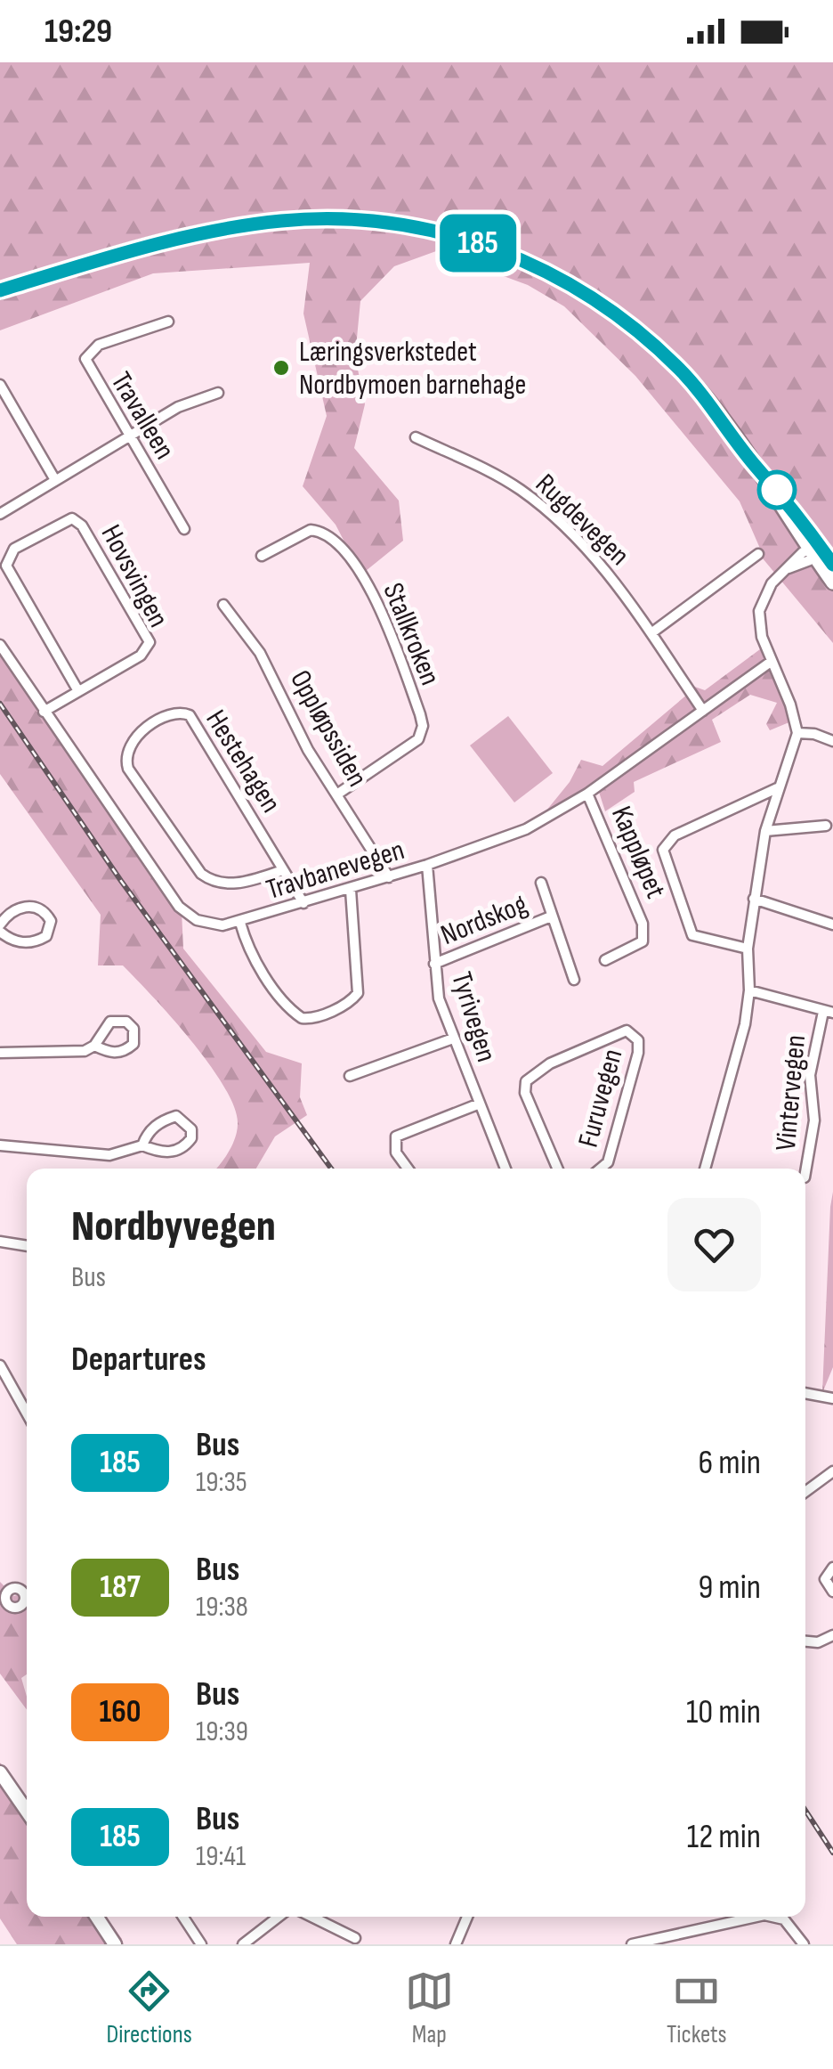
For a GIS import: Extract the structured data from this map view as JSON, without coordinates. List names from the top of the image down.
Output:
{
  "streets": {
    "street": [
      "Travalleen",
      "Rugdevegen",
      "Hovsvingen",
      "Stallkroken",
      "Oppløpssiden",
      "Hestehagen",
      "Kappløpet",
      "Travbanevegen",
      "Nordskog",
      "Tyrivegen",
      "Vintervegen",
      "Furuvegen"
    ]
  },
  "crossings": [
    ["Rugdevegen", "Travbanevegen"],
    ["Hovsvingen", "Travbanevegen"],
    ["Stallkroken", "Oppløpssiden"],
    ["Oppløpssiden", "Travbanevegen"],
    ["Hestehagen", "Travbanevegen"],
    ["Kappløpet", "Travbanevegen"],
    ["Travbanevegen", "Tyrivegen"],
    ["Nordskog", "Tyrivegen"]
  ],
  "places": ["Læringsverkstedet Nordbymoen barnehage"],
  "lines": ["bus line 185"],
  "page": {
    "status": "19:29",
    "on_map": "185",
    "heading": [
      ["Nordbyvegen", "Bus"],
      "Departures"
    ],
    "list": [
      {
        "mark": "185",
        "name": "Bus",
        "note": "19:35",
        "value": "6 min"
      },
      {
        "mark": "187",
        "name": "Bus",
        "note": "19:38",
        "value": "9 min"
      },
      {
        "mark": "160",
        "name": "Bus",
        "note": "19:39",
        "value": "10 min"
      },
      {
        "mark": "185",
        "name": "Bus",
        "note": "19:41",
        "value": "12 min"
      }
    ],
    "tabs": ["Directions", "Map", "Tickets"]
  }
}
